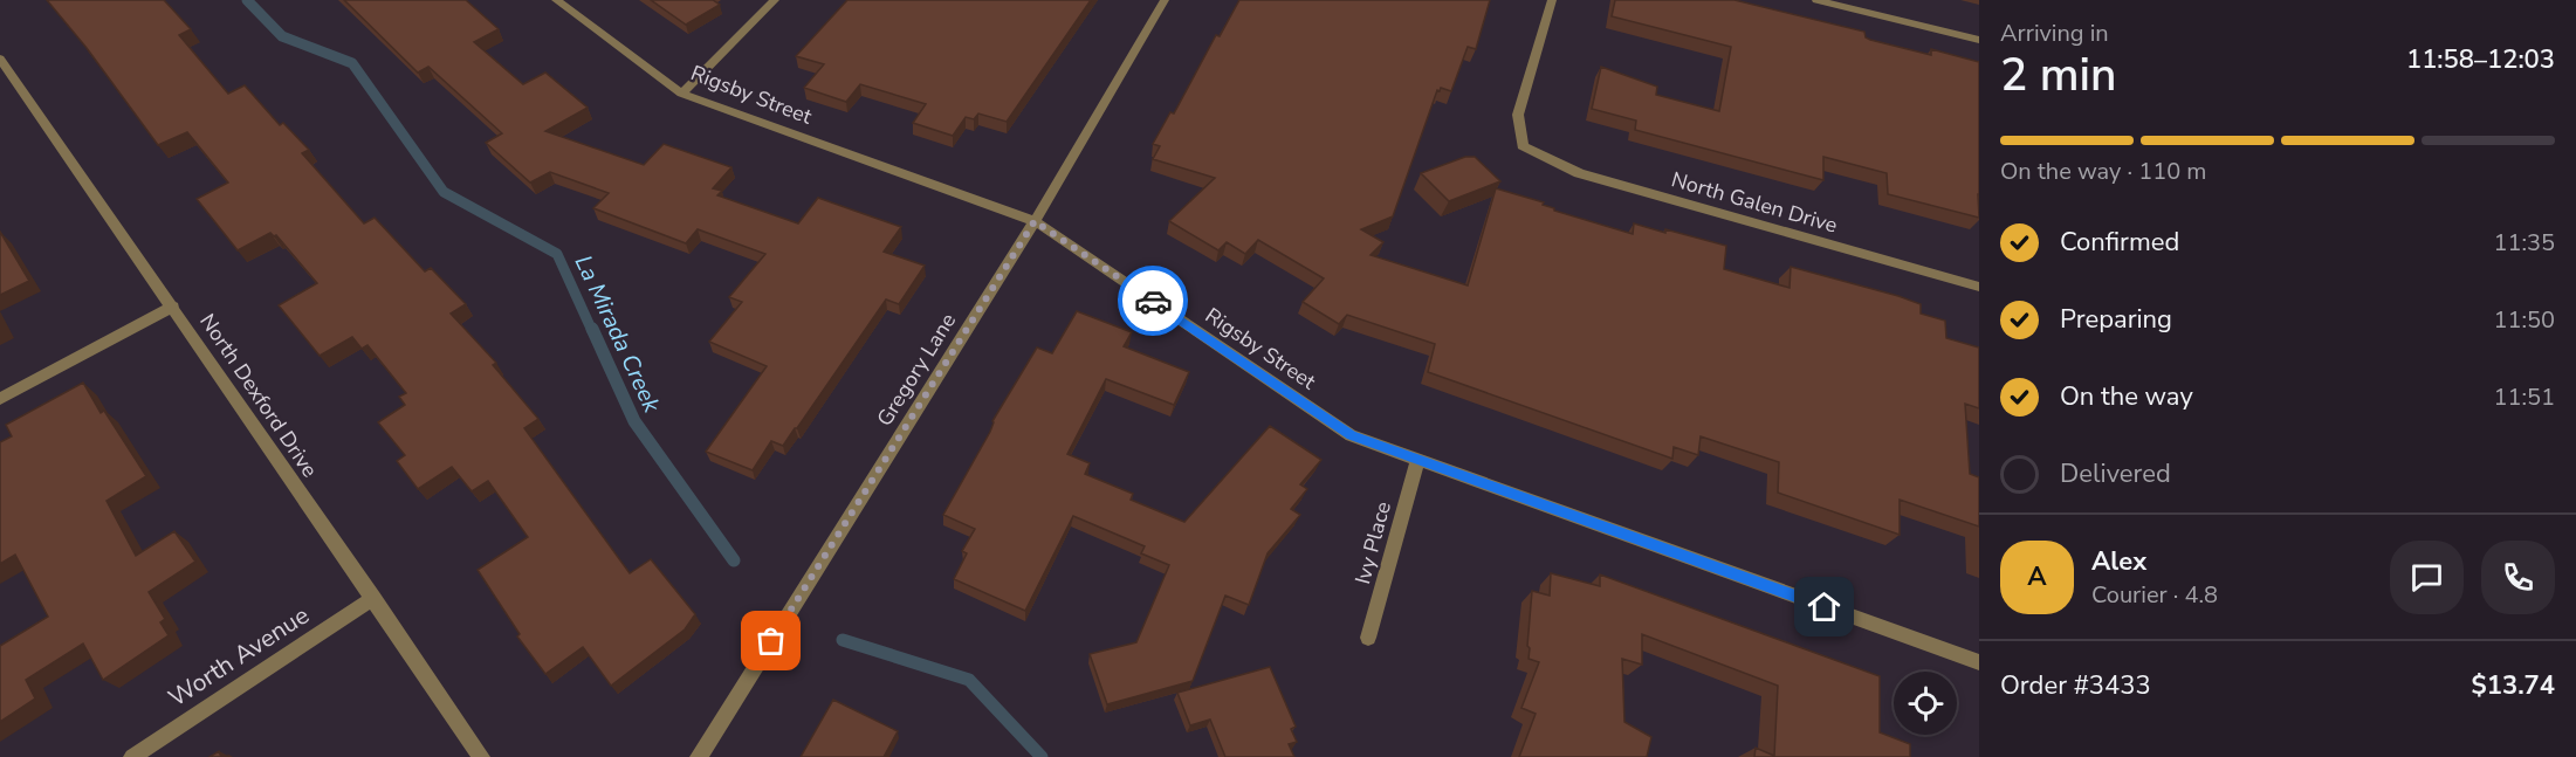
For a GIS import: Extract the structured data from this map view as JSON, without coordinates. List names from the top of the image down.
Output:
{
  "streets": {
    "street": [
      "Rigsby Street",
      "North Galen Drive",
      "Gregory Lane",
      "North Dexford Drive",
      "Ivy Place",
      "Worth Avenue"
    ]
  },
  "crossings": [
    ["Rigsby Street", "Gregory Lane"],
    ["Rigsby Street", "Ivy Place"],
    ["North Dexford Drive", "Worth Avenue"]
  ],
  "water": ["La Mirada Creek"],
  "page": {
    "heading": ["2 min", "Arriving in", "11:58–12:03"],
    "panel": [
      "Alex",
      "Courier · 4.8",
      "Order #3433",
      "$13.74"
    ],
    "bar": "On the way · 110 m",
    "list": [
      ["Confirmed", "11:35"],
      ["Preparing", "11:50"],
      ["On the way", "11:51"],
      "Delivered"
    ],
    "round": "A"
  }
}
